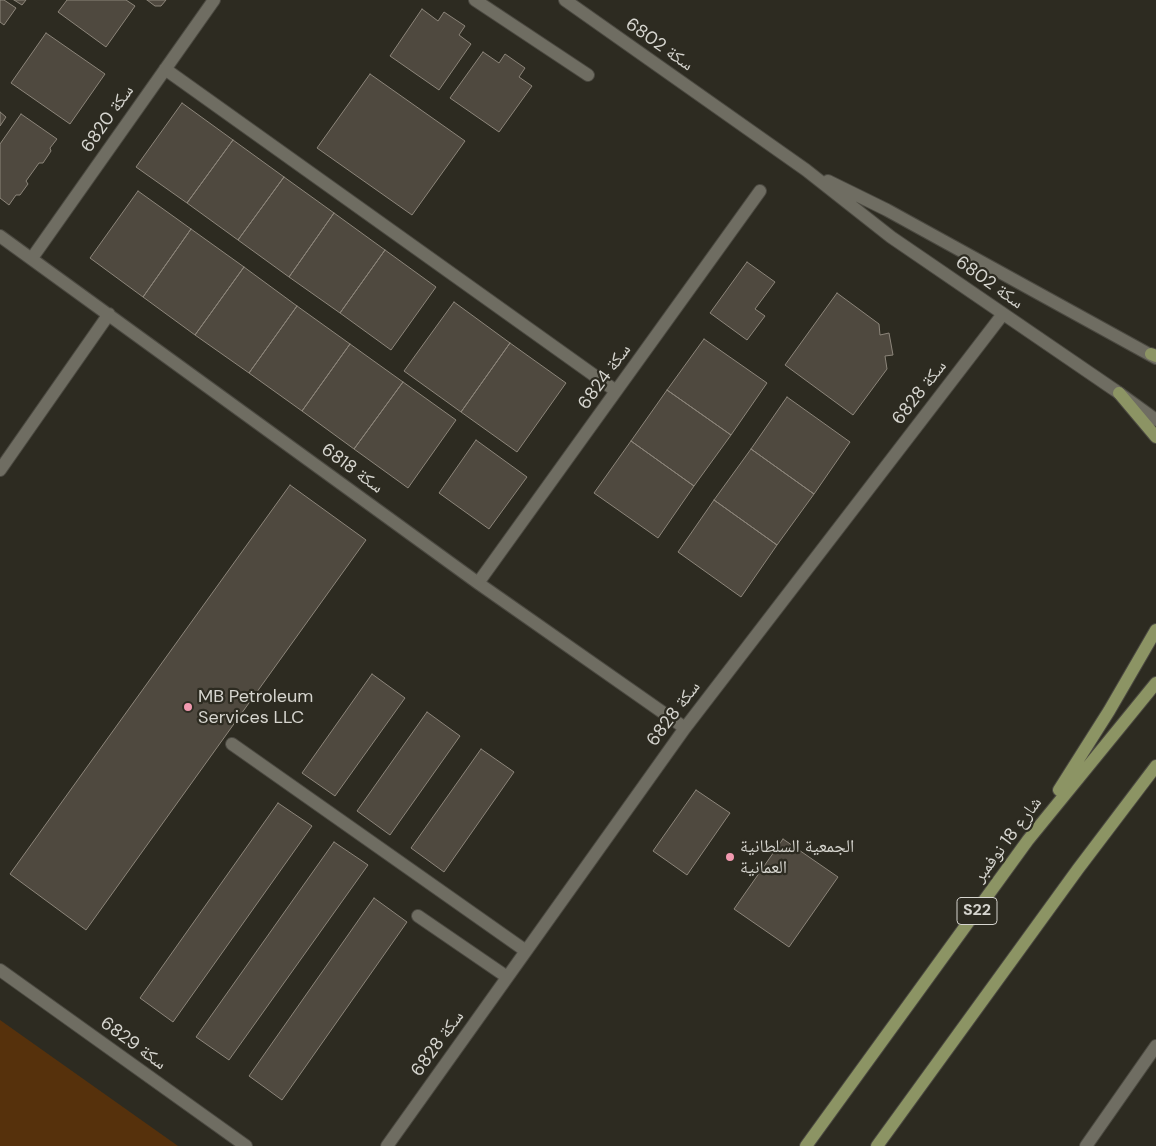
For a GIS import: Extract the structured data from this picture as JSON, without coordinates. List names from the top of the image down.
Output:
{
  "streets": {
    "main road": ["شارع 18 نوفمبر", "S22"],
    "street": [
      "سكة 6802",
      "سكة 6820",
      "سكة 6824",
      "سكة 6828",
      "سكة 6818",
      "سكة 6829"
    ]
  },
  "crossings": [
    ["سكة 6802", "سكة 6828"],
    ["سكة 6820", "سكة 6818"],
    ["سكة 6824", "سكة 6818"],
    ["سكة 6828", "سكة 6818"]
  ],
  "places": ["MB Petroleum Services LLC", "الجمعية السلطانية العمانية"]
}
